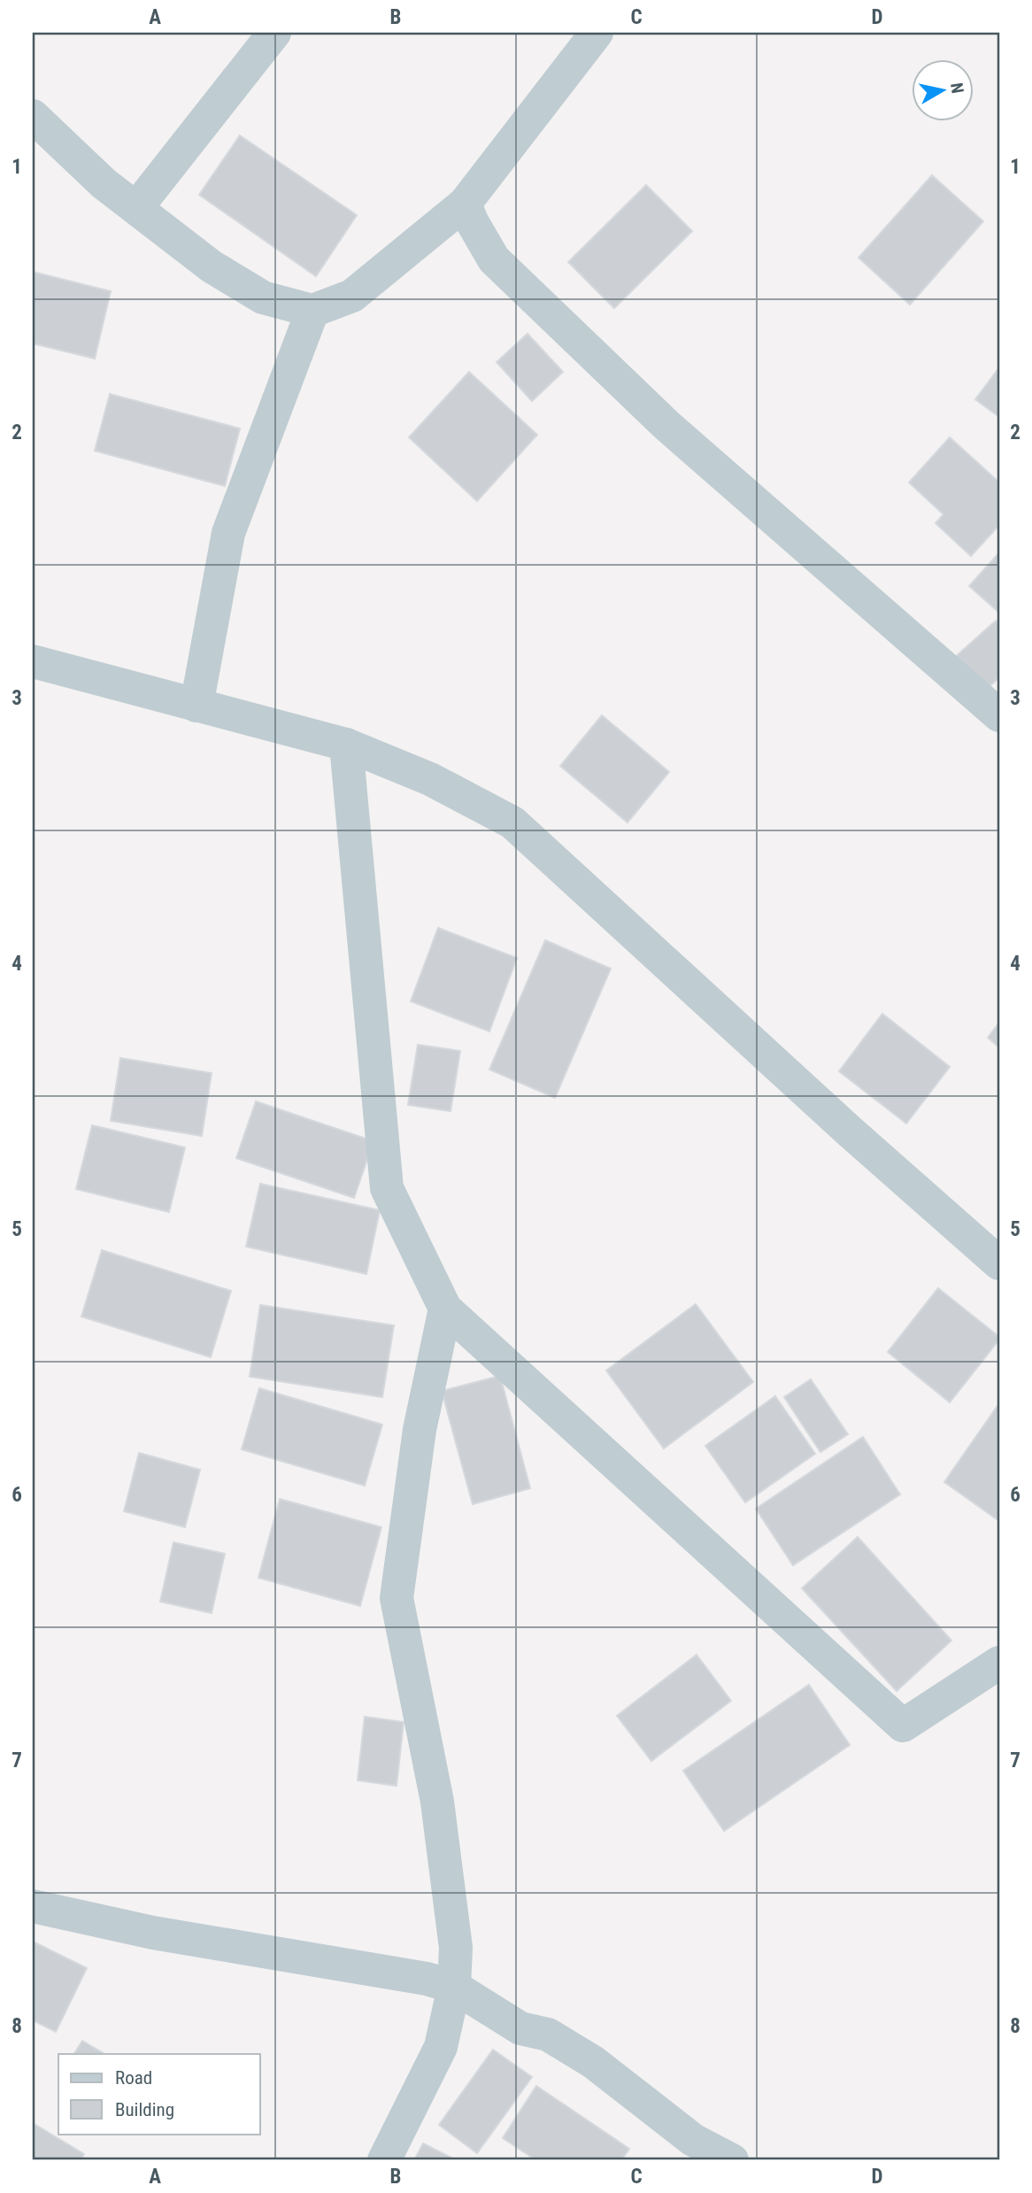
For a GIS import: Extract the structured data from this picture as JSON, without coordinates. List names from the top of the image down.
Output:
{
  "legend": ["Road", "Building"],
  "north": "right",
  "grid": {
    "columns": [
      "A",
      "B",
      "C",
      "D"
    ],
    "rows": [
      "1",
      "2",
      "3",
      "4",
      "5",
      "6",
      "7",
      "8"
    ]
  }
}
